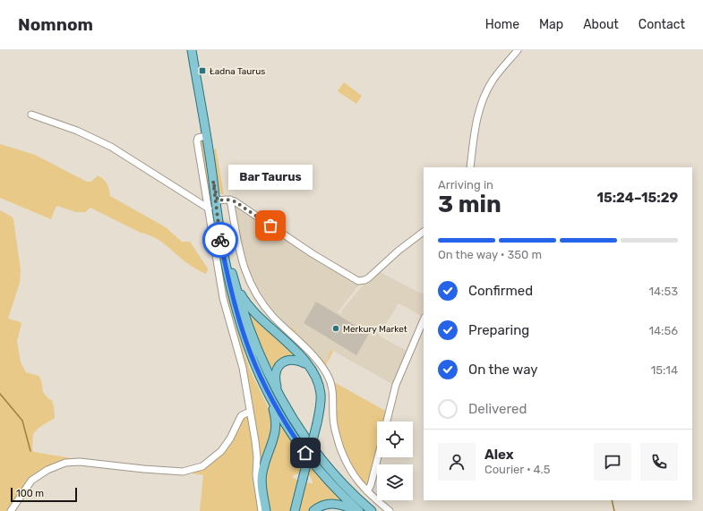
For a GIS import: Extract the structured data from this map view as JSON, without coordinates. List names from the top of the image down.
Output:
{
  "places": {
    "transit": ["Ładna Taurus"],
    "other": ["Bar Taurus", "Merkury Market"]
  },
  "scale_bar": "100 m",
  "page": {
    "header": "Nomnom",
    "nav": [
      "Home",
      "Map",
      "About",
      "Contact"
    ],
    "bubble": "Bar Taurus",
    "heading": ["3 min", "Arriving in", "15:24–15:29"],
    "panel": ["Alex", "Courier · 4.5"],
    "bar": "On the way · 350 m",
    "list": [
      ["Confirmed", "14:53"],
      ["Preparing", "14:56"],
      ["On the way", "15:14"],
      "Delivered"
    ],
    "scale": "100 m"
  }
}
